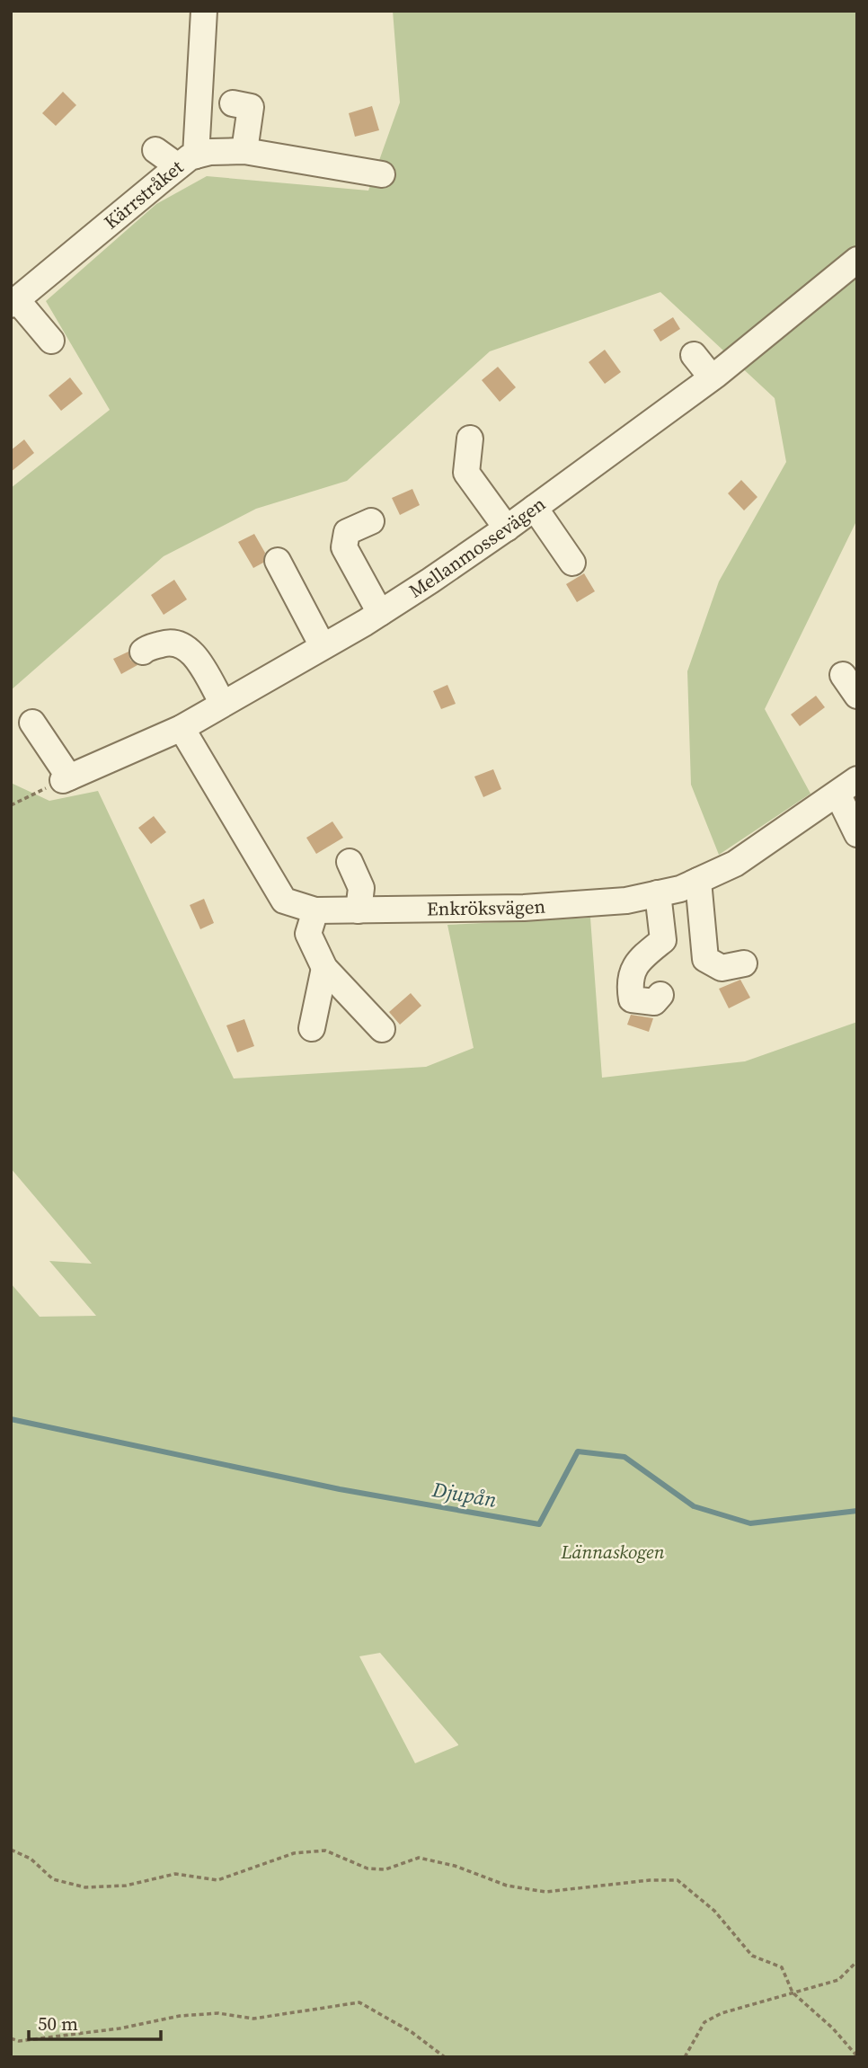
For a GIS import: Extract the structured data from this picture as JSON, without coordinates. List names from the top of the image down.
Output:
{
  "streets": {
    "street": ["Kärrstråket", "Mellanmossevägen", "Enkröksvägen"]
  },
  "crossings": [
    ["Mellanmossevägen", "Enkröksvägen"]
  ],
  "water": ["Djupån"],
  "parks": ["Lännaskogen"],
  "scale_bar": "50 m"
}
